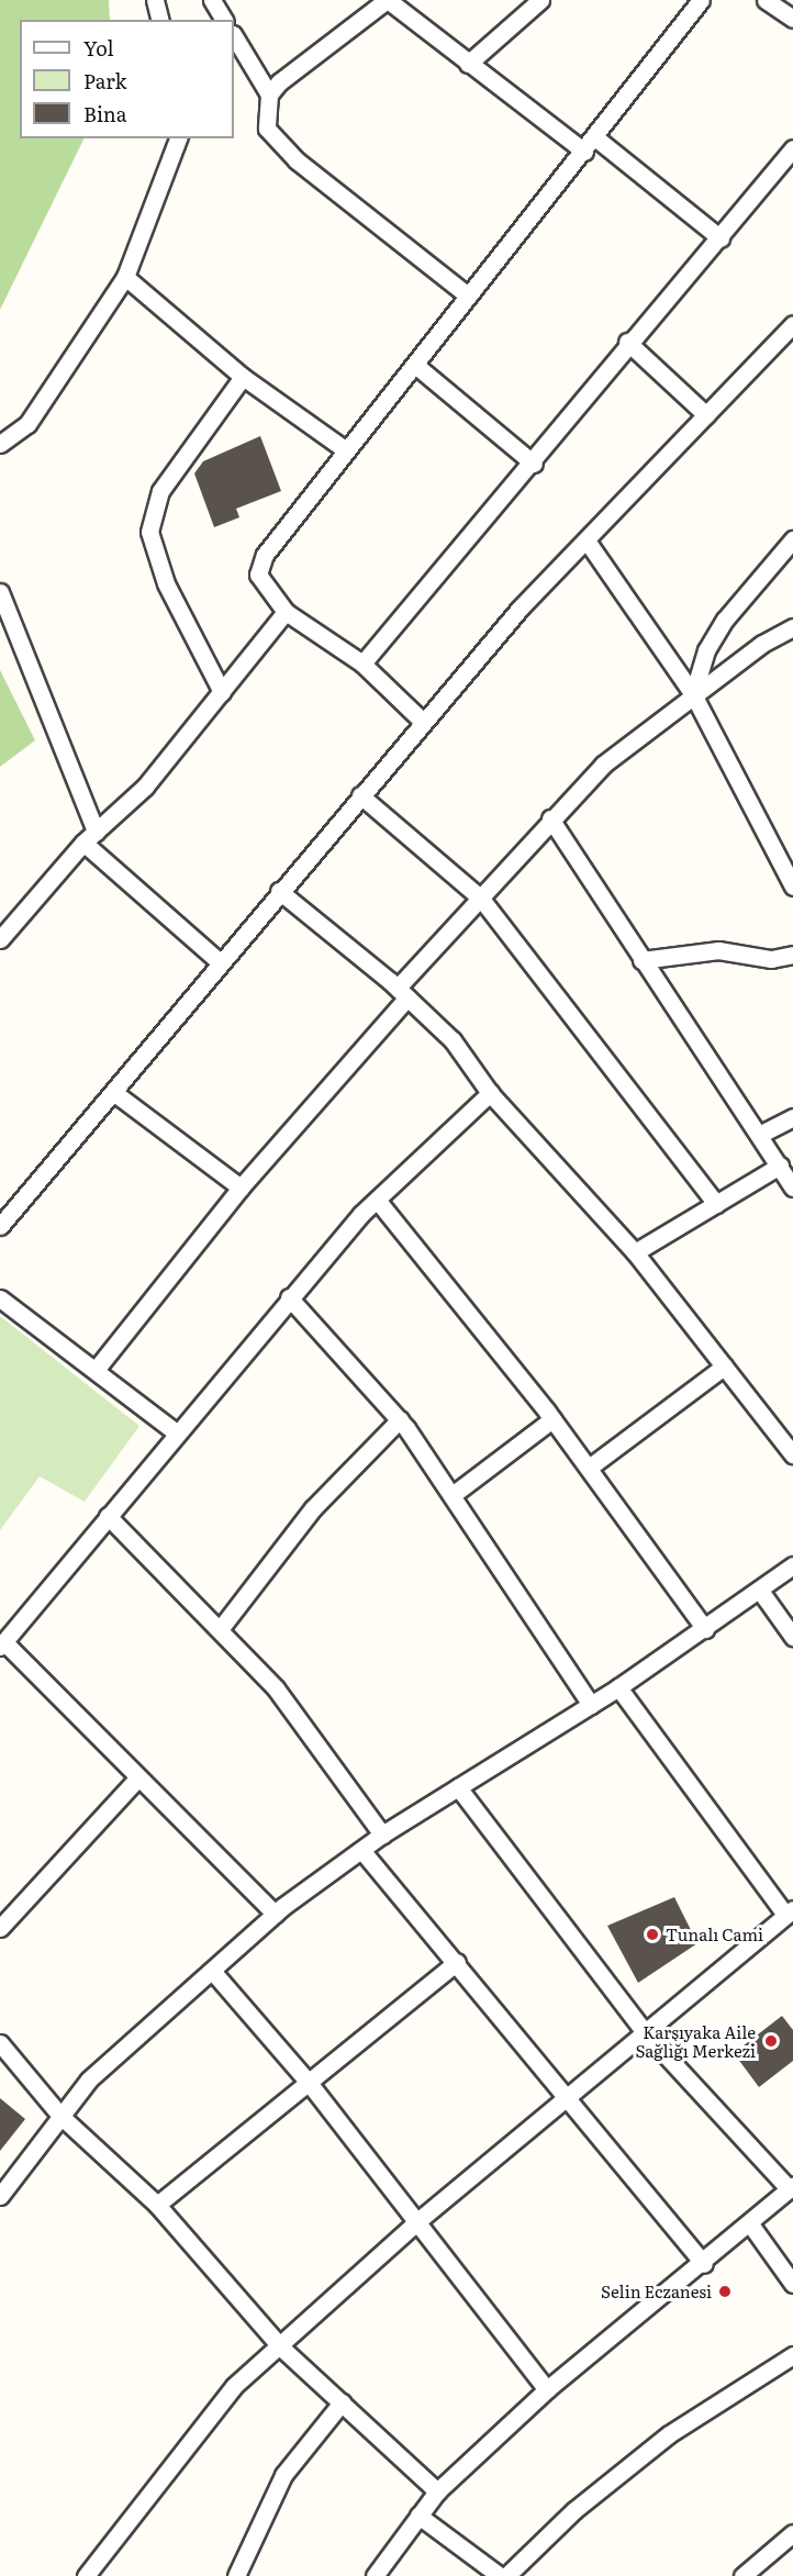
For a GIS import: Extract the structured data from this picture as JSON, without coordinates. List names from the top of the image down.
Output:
{
  "places": ["Tunalı Cami", "Karşıyaka Aile Sağlığı Merkezi", "Selin Eczanesi"],
  "legend": ["Yol", "Park", "Bina"]
}
